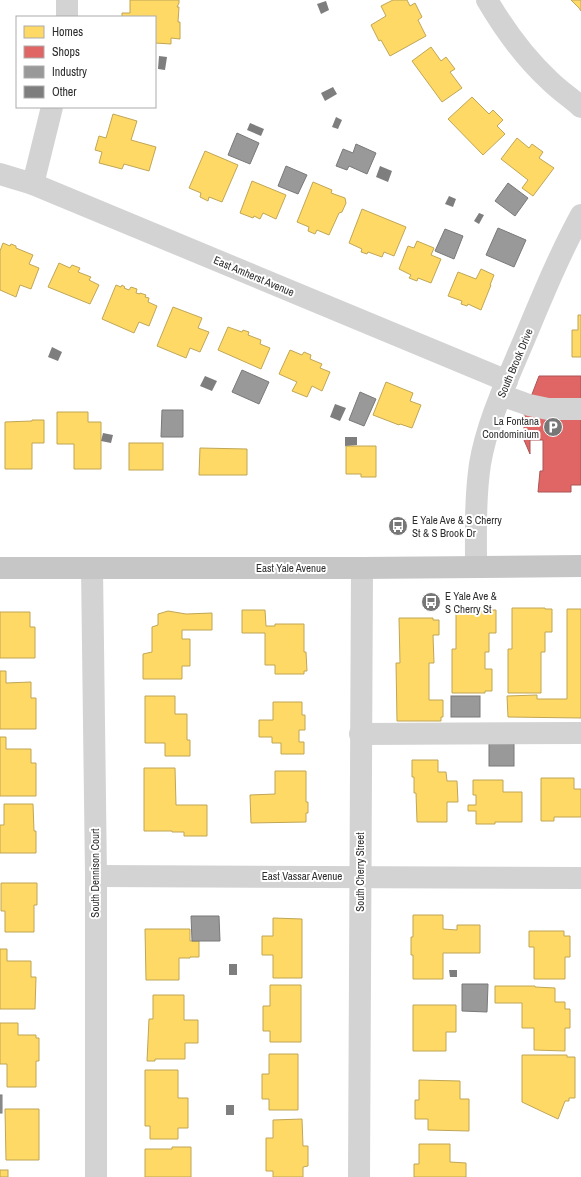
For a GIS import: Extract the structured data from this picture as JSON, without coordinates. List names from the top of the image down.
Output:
{
  "streets": {
    "main road": ["East Yale Avenue"],
    "street": [
      "East Amherst Avenue",
      "South Brook Drive",
      "South Cherry Street",
      "South Dennison Court",
      "East Vassar Avenue"
    ]
  },
  "crossings": [
    ["East Amherst Avenue", "South Brook Drive"],
    ["South Brook Drive", "East Yale Avenue"],
    ["East Yale Avenue", "South Cherry Street"],
    ["East Yale Avenue", "South Dennison Court"],
    ["South Cherry Street", "East Vassar Avenue"],
    ["South Dennison Court", "East Vassar Avenue"]
  ],
  "places": {
    "parking": ["La Fontana Condominium"],
    "bus stop": ["E Yale Ave & S Cherry St & S Brook Dr", "E Yale Ave & S Cherry St"]
  },
  "legend": [
    "Homes",
    "Shops",
    "Industry",
    "Other"
  ]
}
